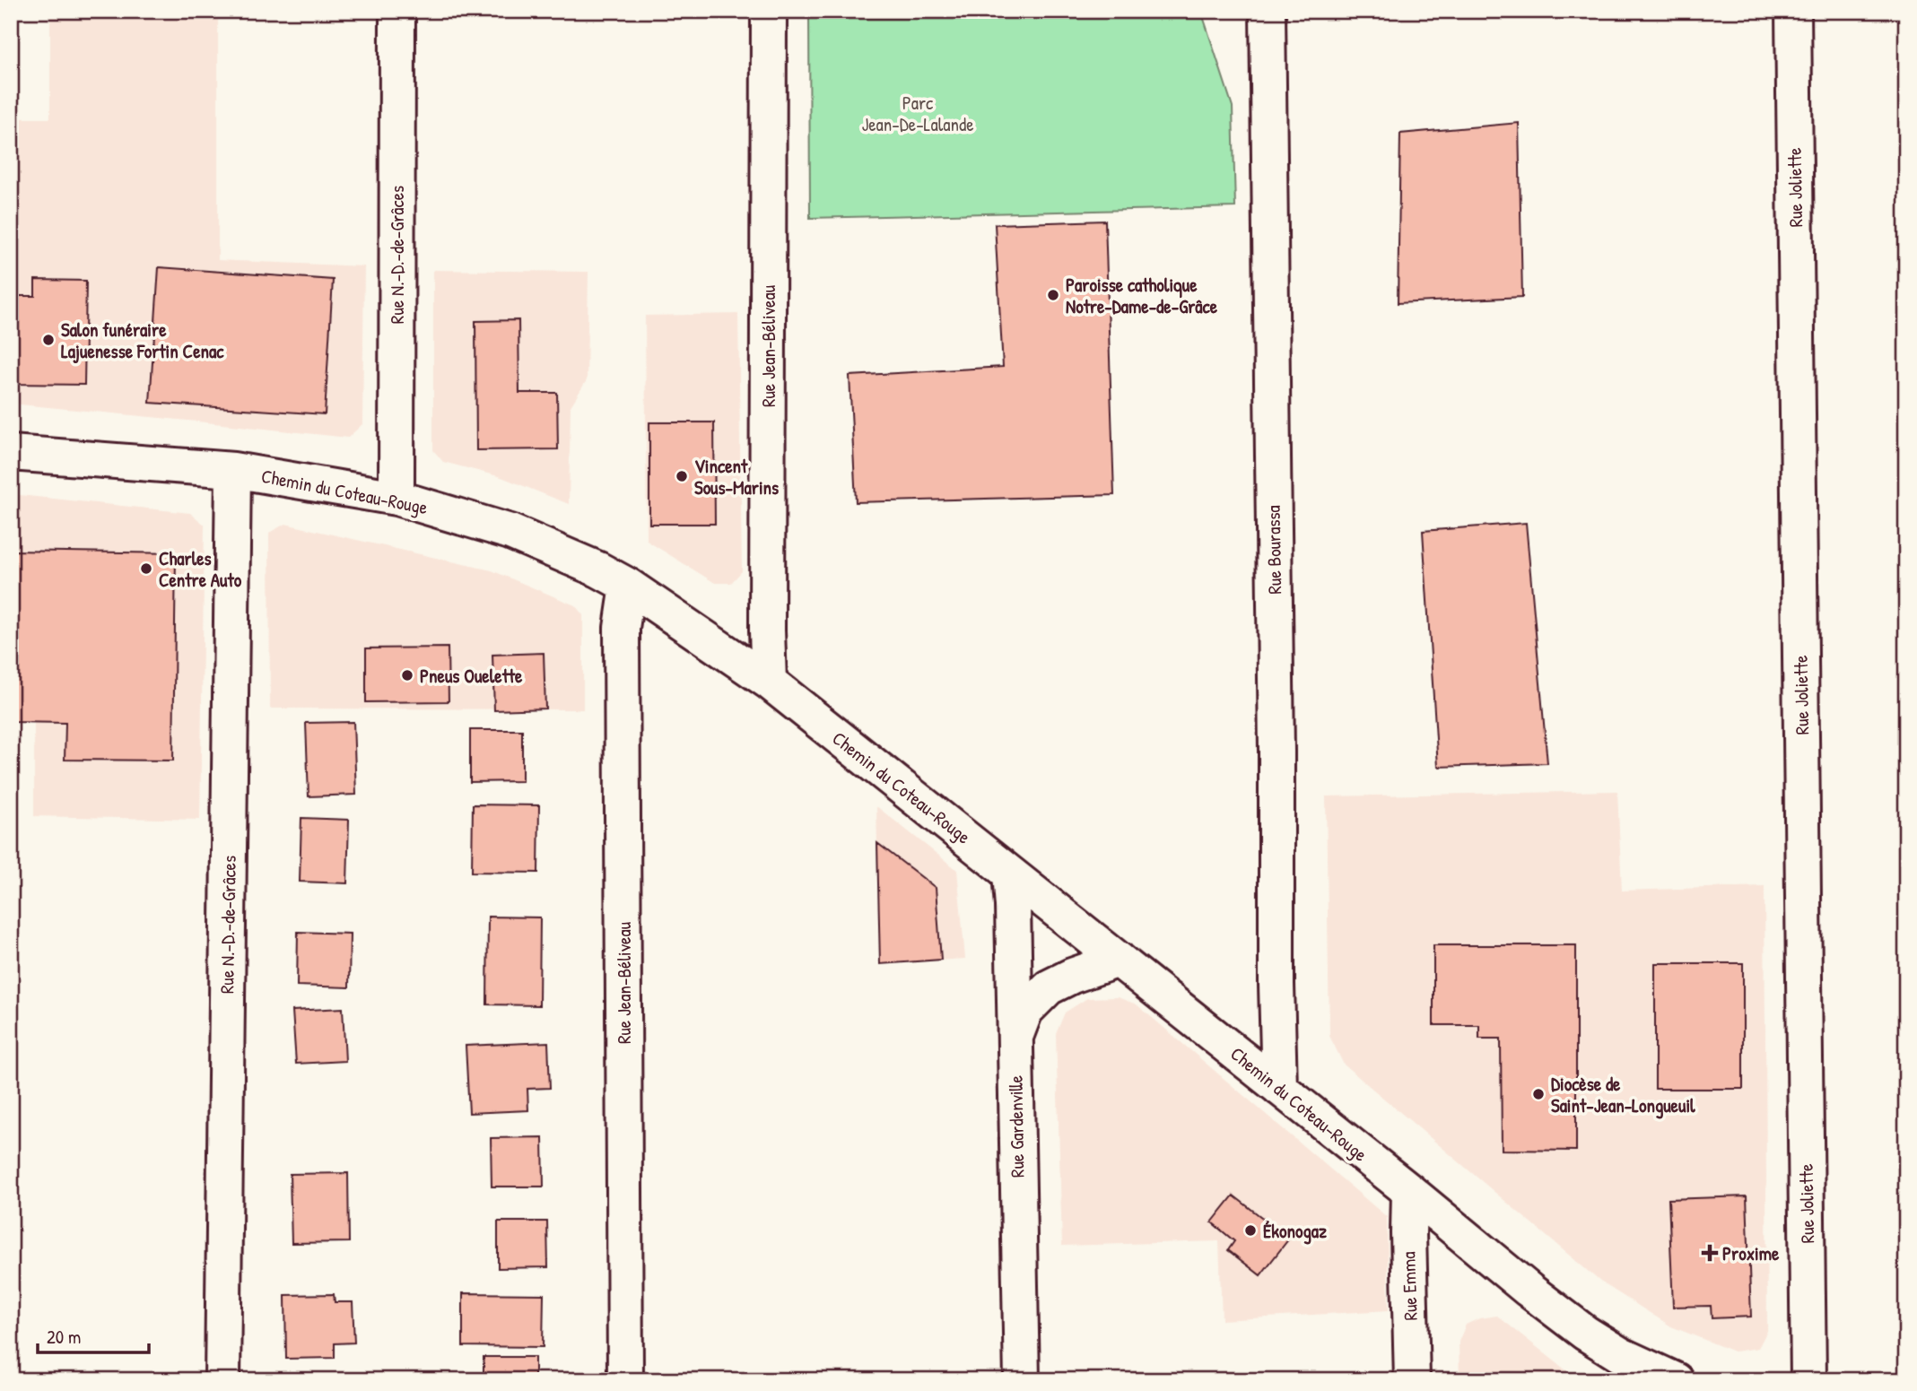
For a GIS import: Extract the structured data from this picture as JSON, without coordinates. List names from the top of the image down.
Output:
{
  "streets": {
    "street": [
      "Rue Joliette",
      "Rue N.-D.-de-Grâces",
      "Rue Jean-Béliveau",
      "Chemin du Coteau-Rouge",
      "Rue Bourassa",
      "Rue Gardenville",
      "Rue Emma"
    ]
  },
  "crossings": [
    ["Rue N.-D.-de-Grâces", "Chemin du Coteau-Rouge"],
    ["Rue Jean-Béliveau", "Chemin du Coteau-Rouge"],
    ["Chemin du Coteau-Rouge", "Rue Bourassa"],
    ["Chemin du Coteau-Rouge", "Rue Gardenville"],
    ["Chemin du Coteau-Rouge", "Rue Emma"]
  ],
  "parks": ["Parc Jean-De-Lalande"],
  "places": {
    "other": [
      "Paroisse catholique Notre-Dame-de-Grâce",
      "Salon funéraire Lajuenesse Fortin Cenac",
      "Vincent Sous-Marins",
      "Charles Centre Auto",
      "Pneus Ouelette",
      "Diocèse de Saint-Jean-Longueuil",
      "Ékonogaz"
    ],
    "health": ["Proxime"]
  },
  "scale_bar": "20 m"
}
